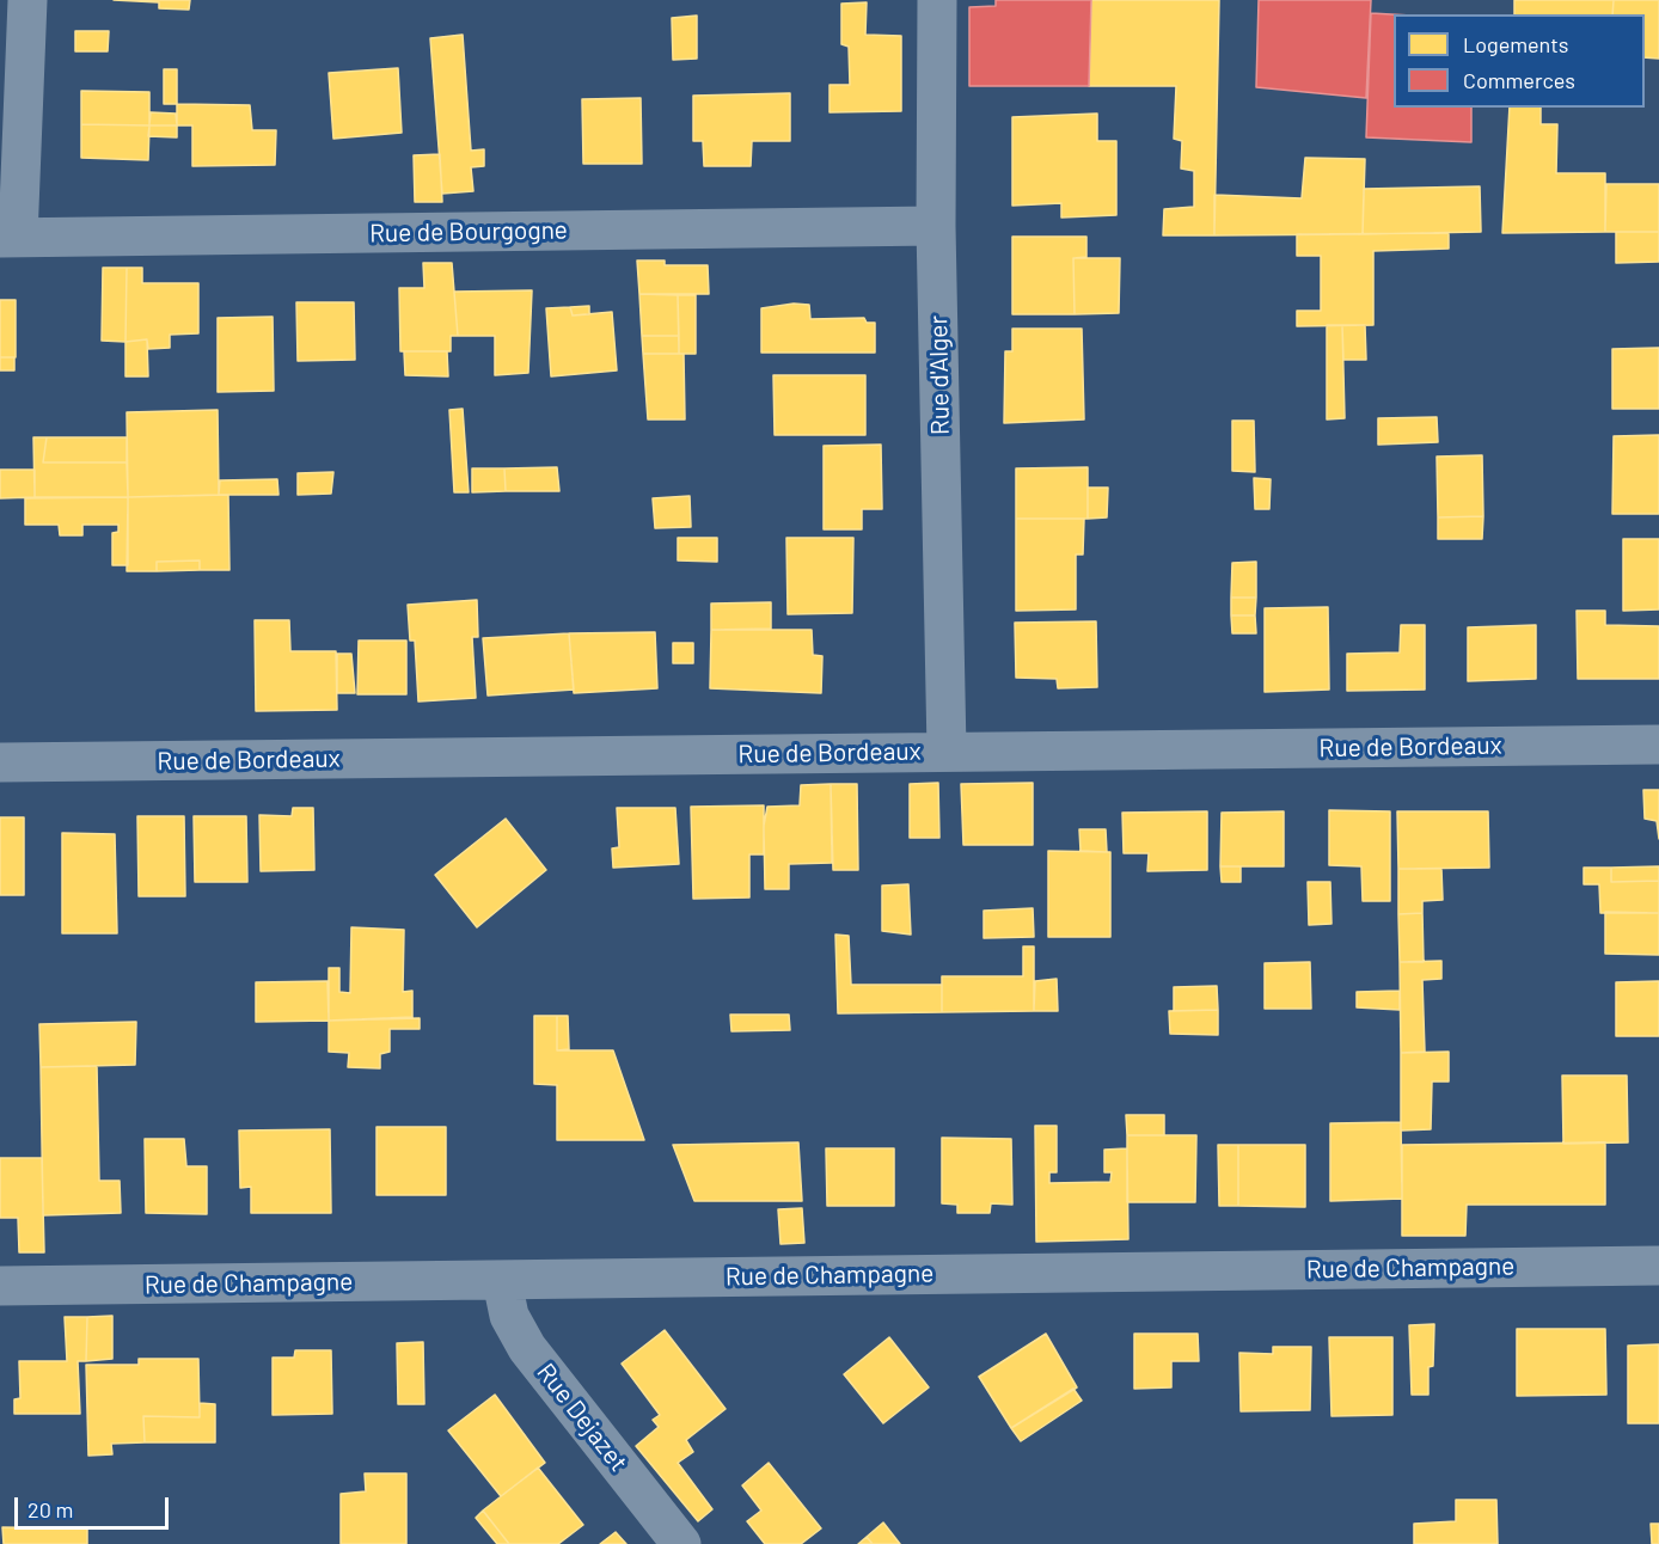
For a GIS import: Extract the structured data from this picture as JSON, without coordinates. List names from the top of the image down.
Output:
{
  "streets": {
    "street": [
      "Rue de Bourgogne",
      "Rue d'Alger",
      "Rue de Bordeaux",
      "Rue de Champagne",
      "Rue Dejazet"
    ]
  },
  "crossings": [
    ["Rue de Bourgogne", "Rue d'Alger"],
    ["Rue d'Alger", "Rue de Bordeaux"],
    ["Rue de Champagne", "Rue Dejazet"]
  ],
  "legend": ["Logements", "Commerces"],
  "scale_bar": "20 m"
}
